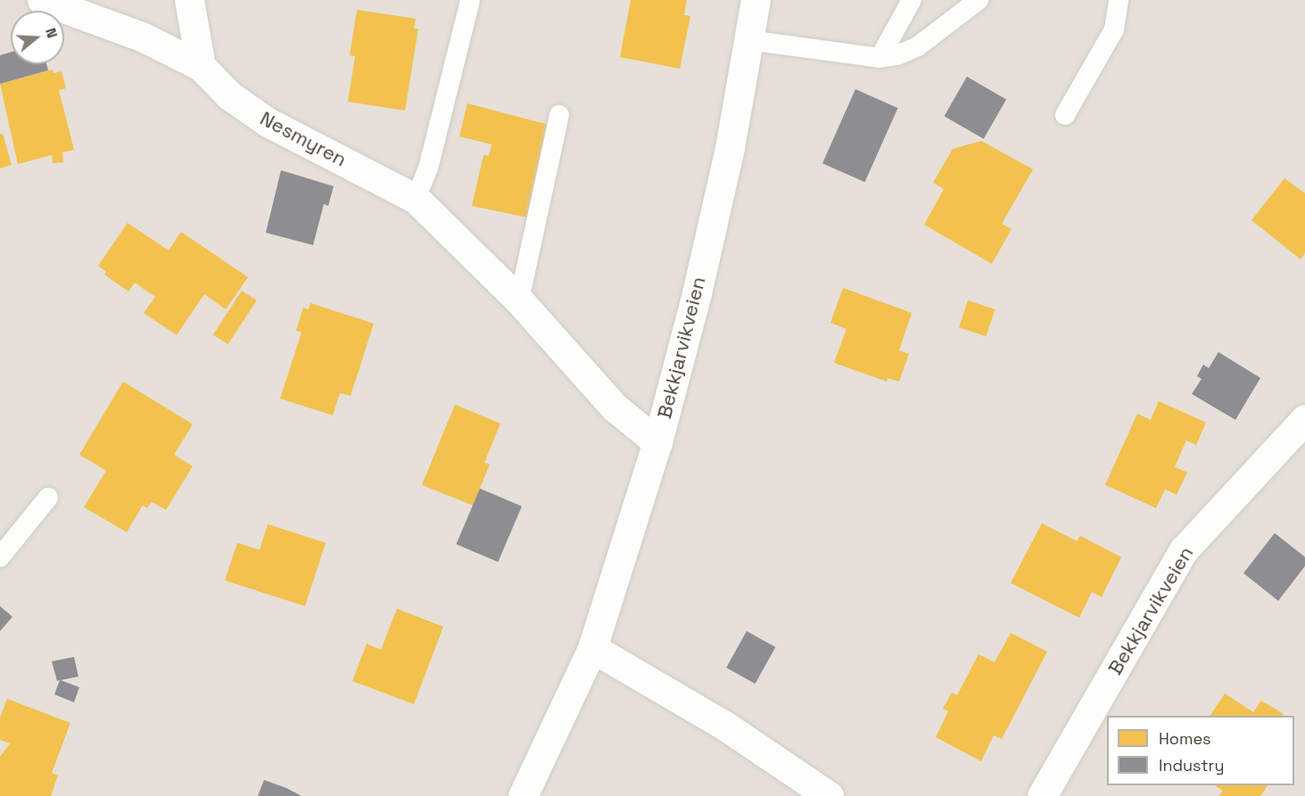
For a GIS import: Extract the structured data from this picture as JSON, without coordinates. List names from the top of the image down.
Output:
{
  "streets": {
    "street": ["Nesmyren", "Bekkjarvikveien"]
  },
  "crossings": [
    ["Nesmyren", "Bekkjarvikveien"]
  ],
  "legend": ["Homes", "Industry"],
  "north": "right"
}
